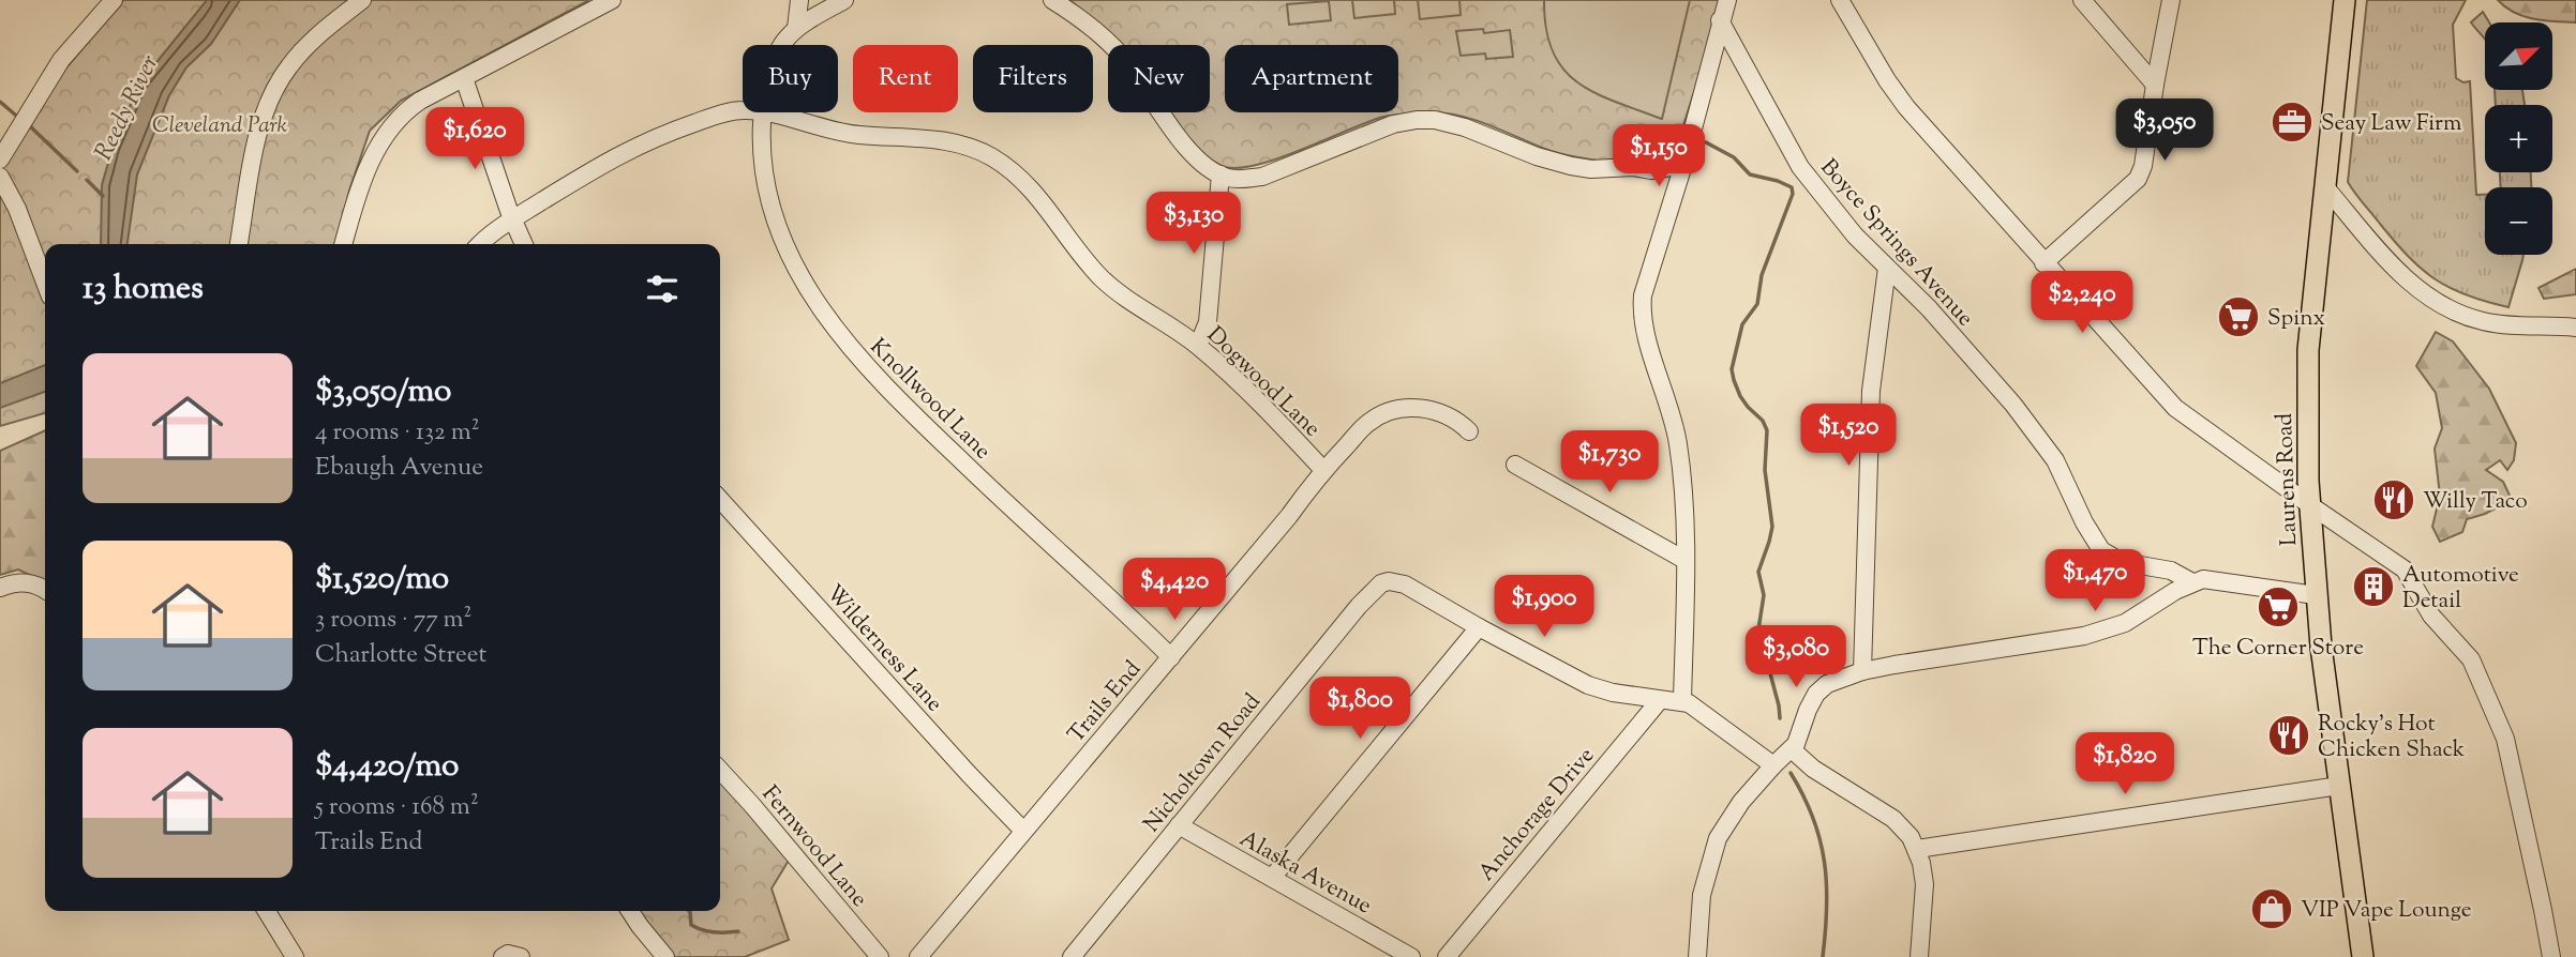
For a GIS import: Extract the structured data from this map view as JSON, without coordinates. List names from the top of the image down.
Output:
{
  "streets": {
    "main road": ["Laurens Road"],
    "street": [
      "Boyce Springs Avenue",
      "Dogwood Lane",
      "Knollwood Lane",
      "Wilderness Lane",
      "Trails End",
      "Nicholtown Road",
      "Anchorage Drive",
      "Fernwood Lane",
      "Alaska Avenue"
    ]
  },
  "crossings": [
    ["Dogwood Lane", "Trails End"],
    ["Knollwood Lane", "Trails End"],
    ["Wilderness Lane", "Trails End"],
    ["Nicholtown Road", "Alaska Avenue"]
  ],
  "water": ["Reedy River"],
  "parks": ["Cleveland Park"],
  "places": {
    "office": ["Seay Law Firm"],
    "supermarket": ["Spinx", "The Corner Store"],
    "restaurant": ["Willy Taco", "Rocky's Hot Chicken Shack"],
    "building": ["Automotive Detail"],
    "shop": ["VIP Vape Lounge"]
  },
  "north": "top right",
  "page": {
    "map_buttons": ["+", "−"],
    "chip": [
      "Buy",
      "Rent",
      "Filters",
      "New",
      "Apartment"
    ],
    "price": [
      "$3,050",
      "$1,620",
      "$1,150",
      "$3,130",
      "$2,240",
      "$1,520",
      "$1,730",
      "$1,470",
      "$4,420",
      "$1,900",
      "$3,080",
      "$1,800",
      "$1,820"
    ],
    "heading": "13 homes",
    "list": [
      {
        "name": "$3,050/mo",
        "note": "4 rooms · 132 m² · Ebaugh Avenue"
      },
      {
        "name": "$1,520/mo",
        "note": "3 rooms · 77 m² · Charlotte Street"
      },
      {
        "name": "$4,420/mo",
        "note": "5 rooms · 168 m² · Trails End"
      }
    ]
  }
}
